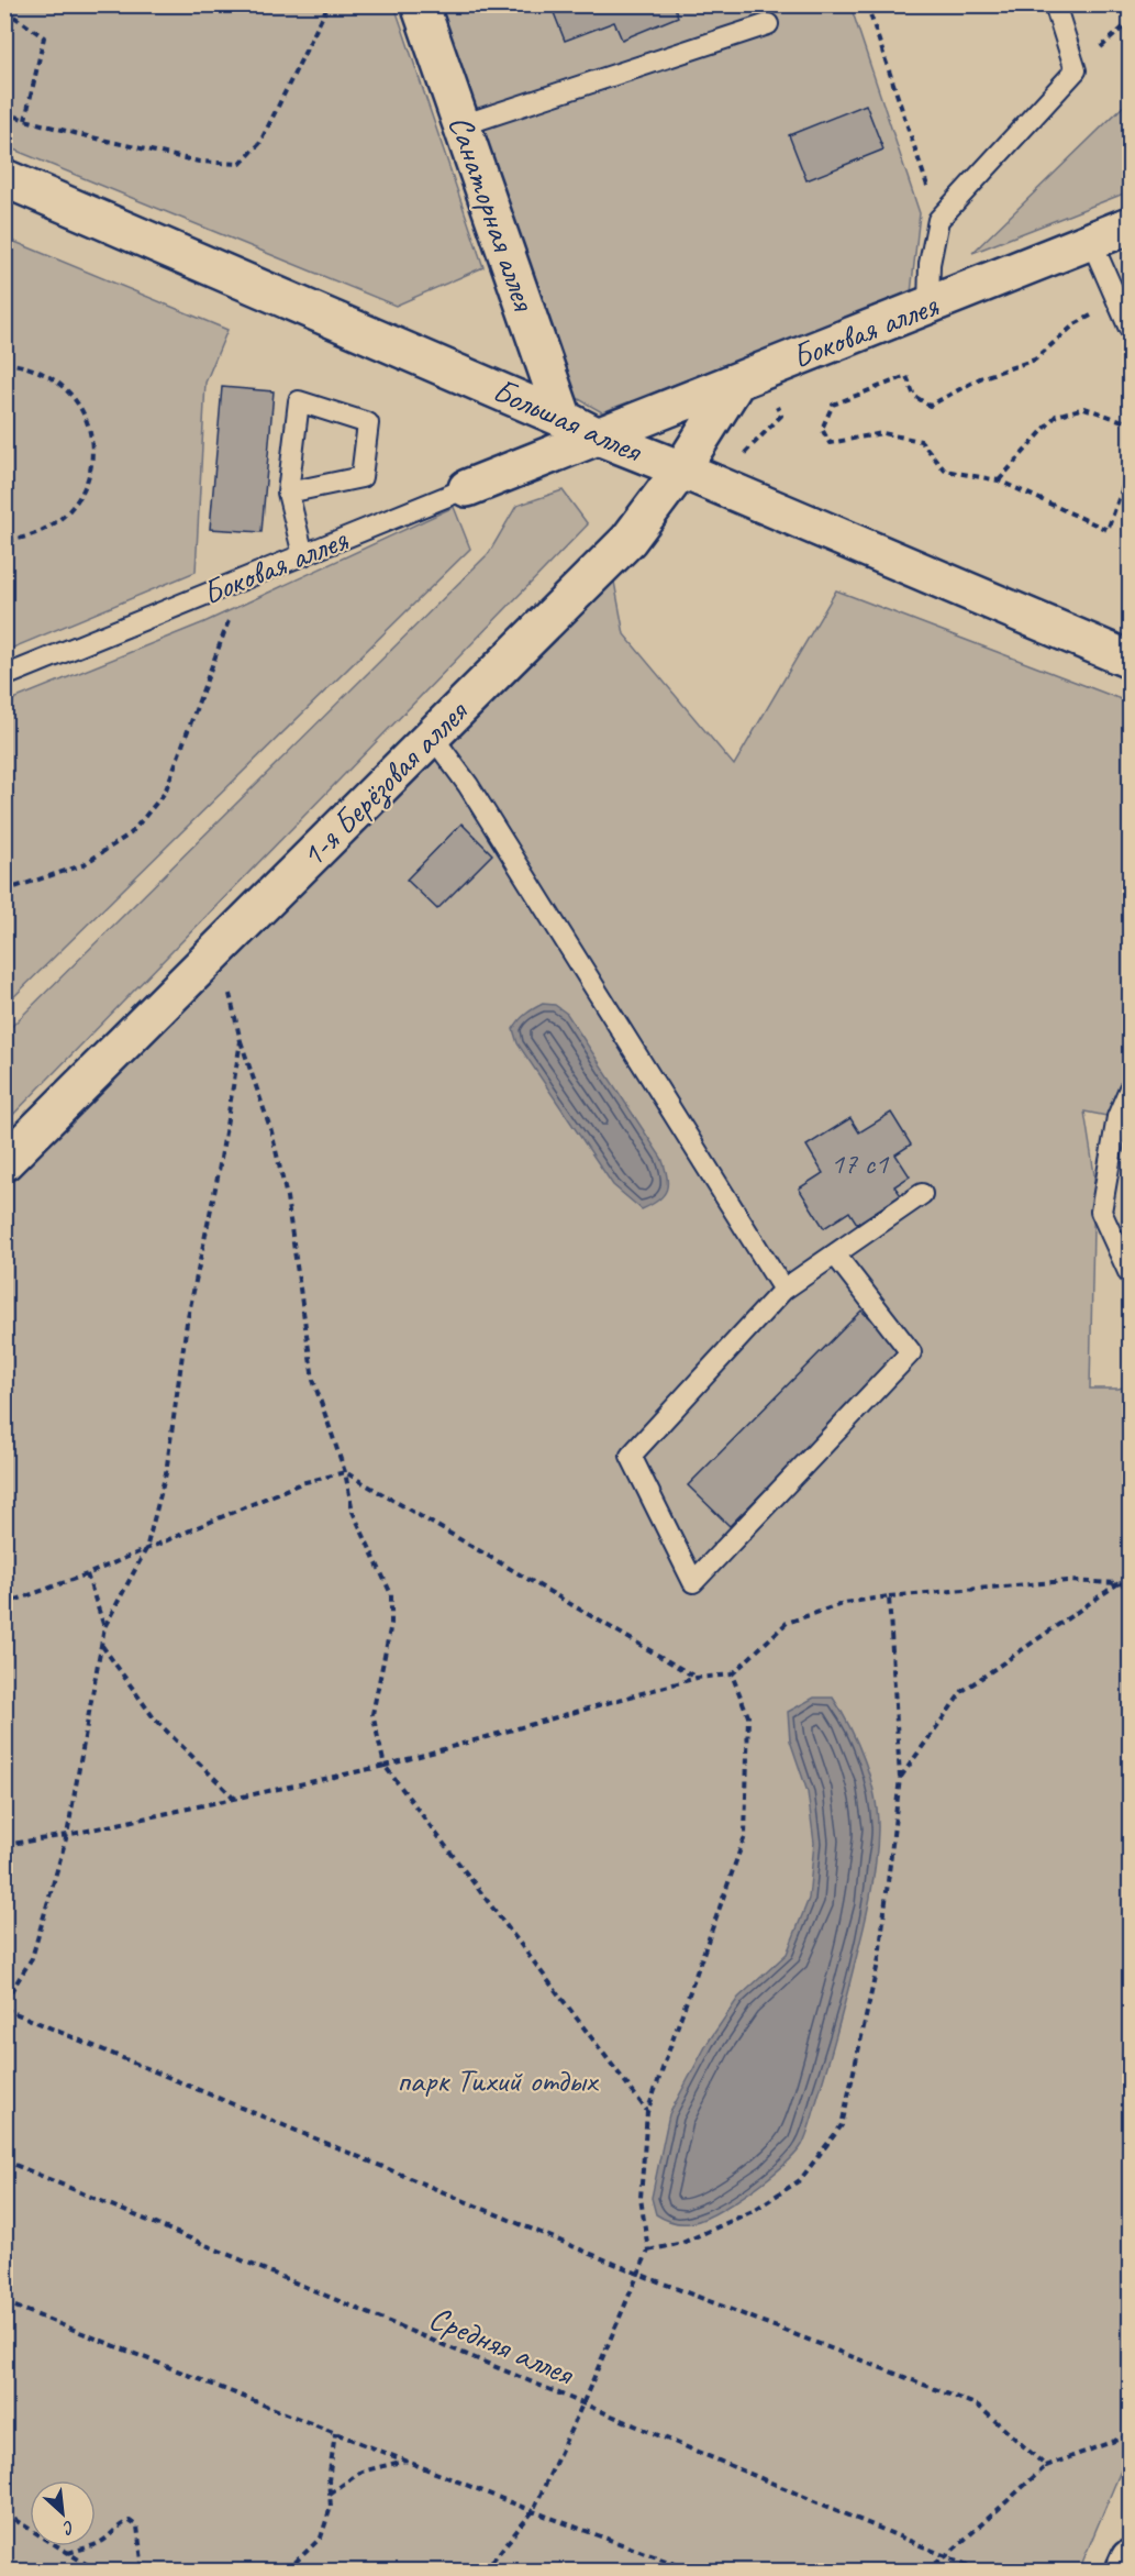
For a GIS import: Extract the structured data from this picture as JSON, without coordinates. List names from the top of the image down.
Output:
{
  "streets": {
    "street": [
      "Санаторная аллея",
      "Боковая аллея",
      "Большая аллея",
      "1-я Берёзовая аллея"
    ],
    "path": ["Средняя аллея"]
  },
  "crossings": [
    ["Санаторная аллея", "Большая аллея"],
    ["Боковая аллея", "Большая аллея"],
    ["Боковая аллея", "1-я Берёзовая аллея"],
    ["Большая аллея", "1-я Берёзовая аллея"]
  ],
  "parks": ["парк Тихий отдых"],
  "house_numbers": ["17 с1"],
  "north": "bottom right"
}
